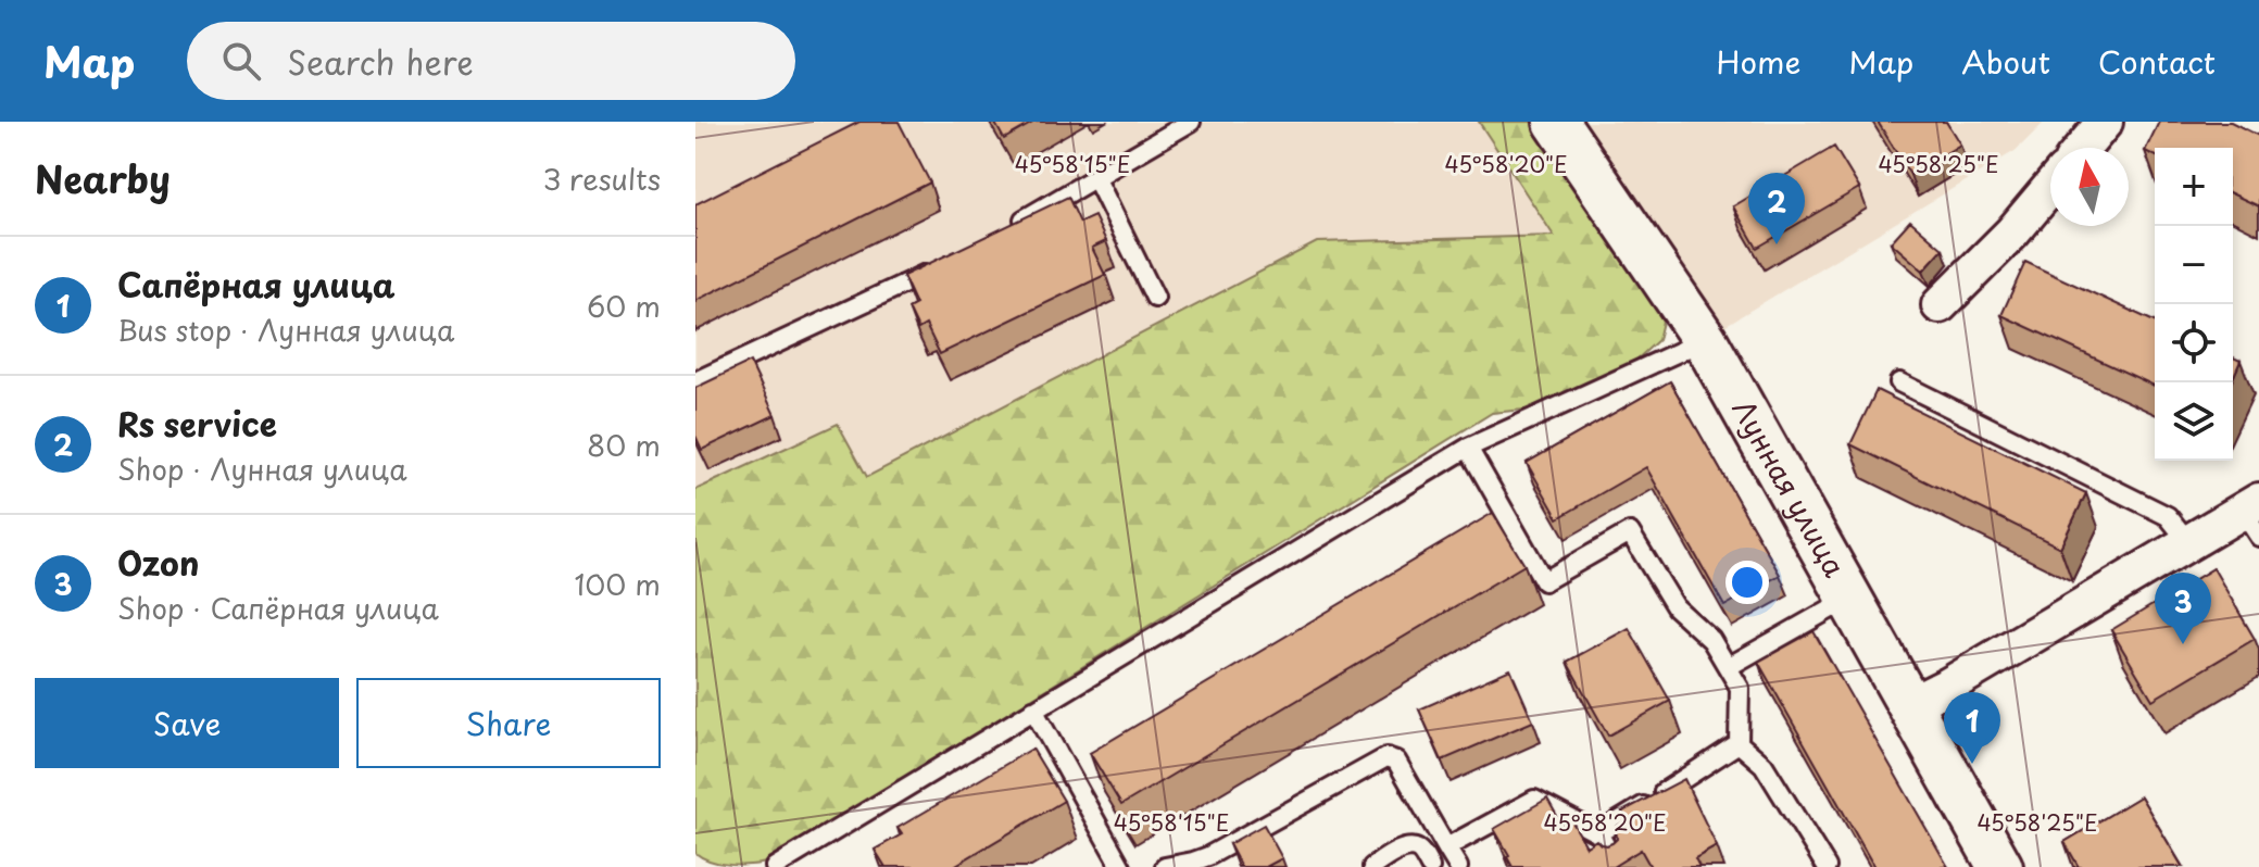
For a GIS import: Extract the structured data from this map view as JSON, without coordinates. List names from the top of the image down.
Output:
{
  "streets": {
    "street": ["Лунная улица"]
  },
  "north": "top",
  "page": {
    "header": "Map",
    "search": "Search here",
    "nav": [
      "Home",
      "Map",
      "About",
      "Contact"
    ],
    "heading": ["Nearby", "3 results"],
    "map_buttons": ["+", "−"],
    "pins": ["2", "3", "1"],
    "list": [
      {
        "mark": "1",
        "name": "Сапёрная улица",
        "note": "Bus stop · Лунная улица",
        "value": "60 m"
      },
      {
        "mark": "2",
        "name": "Rs service",
        "note": "Shop · Лунная улица",
        "value": "80 m"
      },
      {
        "mark": "3",
        "name": "Ozon",
        "note": "Shop · Сапёрная улица",
        "value": "100 m"
      }
    ],
    "buttons": ["Save", "Share"]
  },
  "coordinates": ["45°58'15\"E", "45°58'20\"E", "45°58'25\"E"]
}
